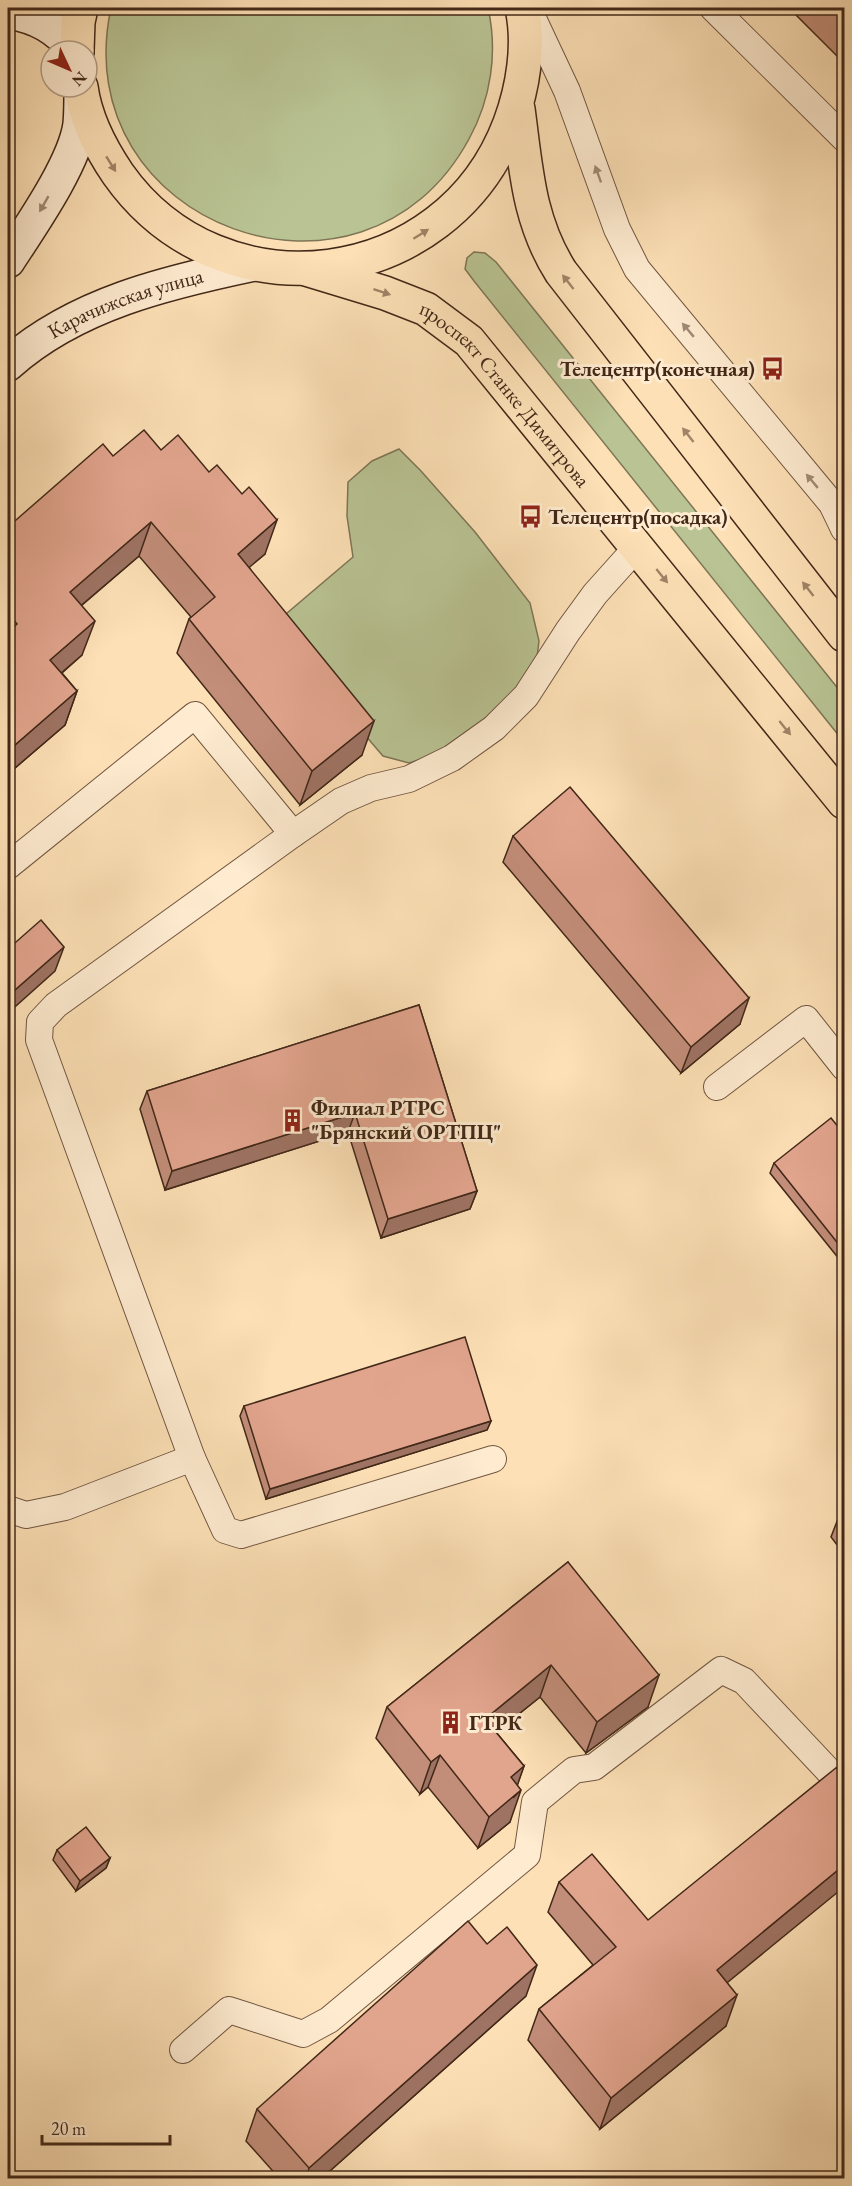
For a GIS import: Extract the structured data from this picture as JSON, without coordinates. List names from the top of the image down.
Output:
{
  "streets": {
    "main road": ["Карачижская улица", "проспект Станке Димитрова"]
  },
  "places": {
    "bus stop": ["Телецентр(конечная)", "Телецентр(посадка)"],
    "building": ["Филиал РТРС \"Брянский ОРТПЦ\"", "ГТРК"]
  },
  "scale_bar": "20 m",
  "north": "bottom right"
}
